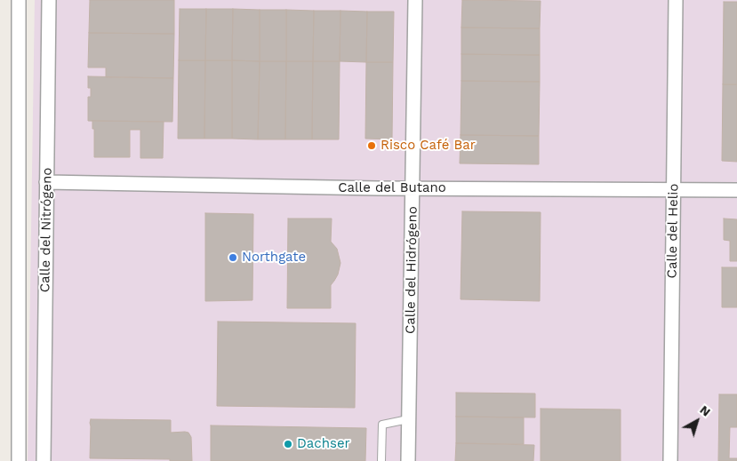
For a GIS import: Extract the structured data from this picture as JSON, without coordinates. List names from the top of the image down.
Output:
{
  "streets": {
    "street": [
      "Calle del Butano",
      "Calle del Nitrógeno",
      "Calle del Helio",
      "Calle del Hidrógeno"
    ]
  },
  "crossings": [
    ["Calle del Butano", "Calle del Nitrógeno"],
    ["Calle del Butano", "Calle del Helio"],
    ["Calle del Butano", "Calle del Hidrógeno"]
  ],
  "places": ["Risco Café Bar", "Northgate", "Dachser"],
  "north": "top right"
}
